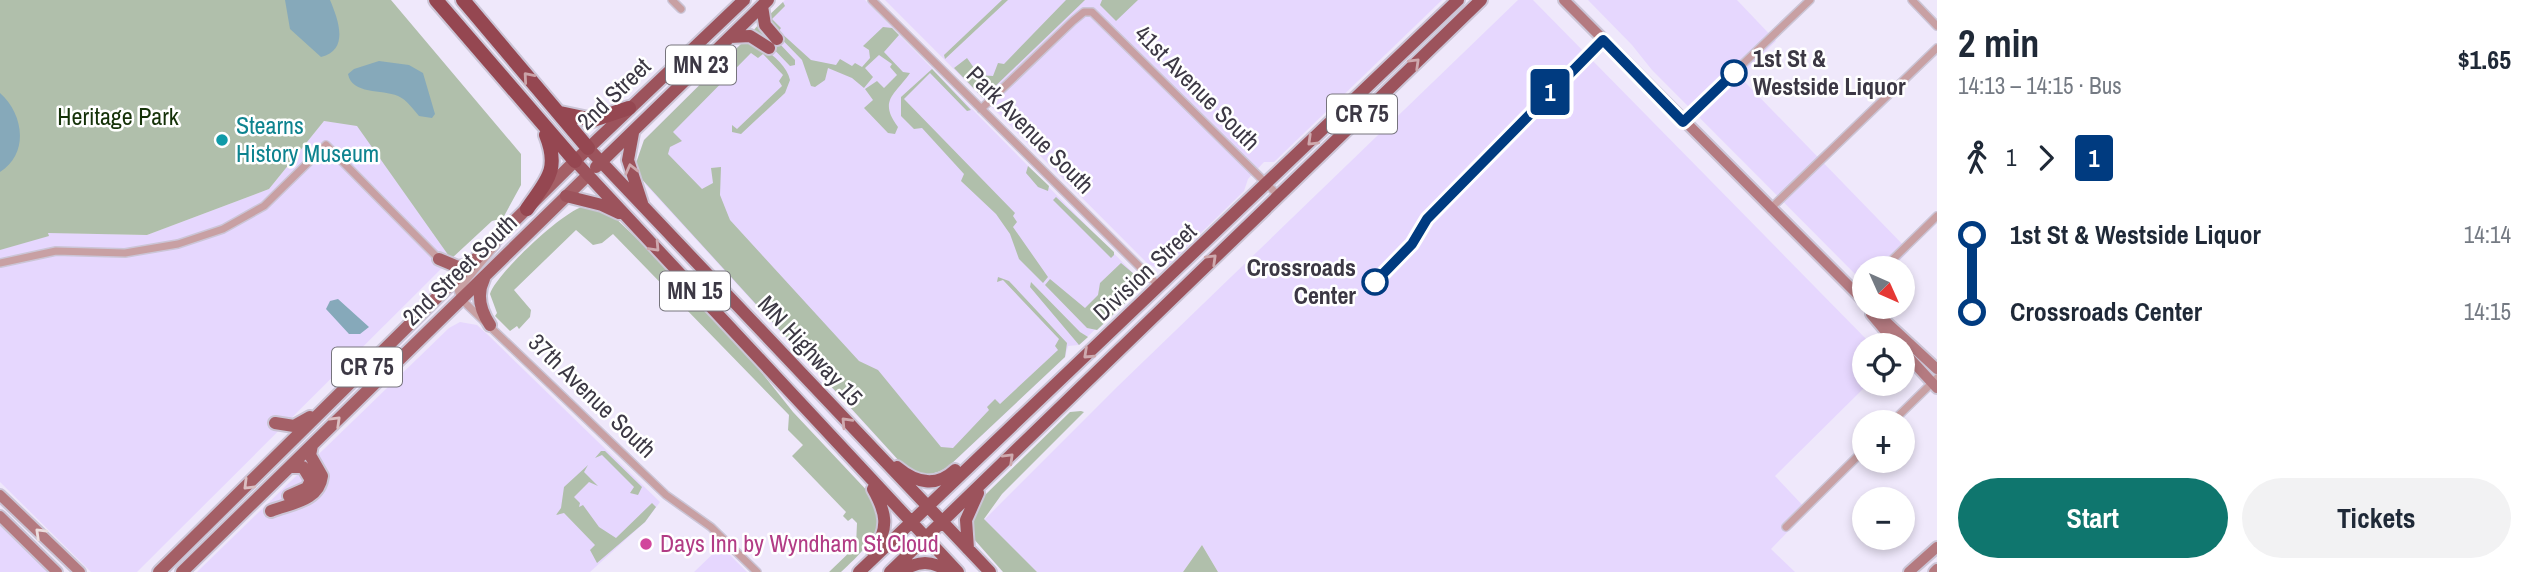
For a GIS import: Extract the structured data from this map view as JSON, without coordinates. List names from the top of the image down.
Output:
{
  "streets": {
    "highway": [
      "MN 23",
      "2nd Street",
      "CR 75",
      "2nd Street South",
      "Division Street",
      "MN 15",
      "MN Highway 15"
    ],
    "street": ["41st Avenue South", "Park Avenue South", "37th Avenue South"]
  },
  "crossings": [
    ["41st Avenue South", "Park Avenue South"],
    ["41st Avenue South", "Division Street"],
    ["2nd Street", "2nd Street South"],
    ["2nd Street", "MN Highway 15"],
    ["Park Avenue South", "Division Street"],
    ["2nd Street South", "MN Highway 15"],
    ["2nd Street South", "37th Avenue South"],
    ["Division Street", "MN Highway 15"]
  ],
  "parks": ["Heritage Park"],
  "places": [
    "1st St & Westside Liquor",
    "Stearns History Museum",
    "Crossroads Center",
    "Days Inn by Wyndham St Cloud"
  ],
  "lines": ["bus line 1"],
  "north": "bottom right",
  "page": {
    "on_map": "1",
    "heading": ["2 min", "14:13 – 14:15 · Bus", "$1.65"],
    "legs": ["1", "1"],
    "list": [
      {
        "name": "1st St & Westside Liquor",
        "value": "14:14"
      },
      {
        "name": "Crossroads Center",
        "value": "14:15"
      }
    ],
    "map_buttons": ["+", "−"],
    "buttons": ["Start", "Tickets"]
  }
}
